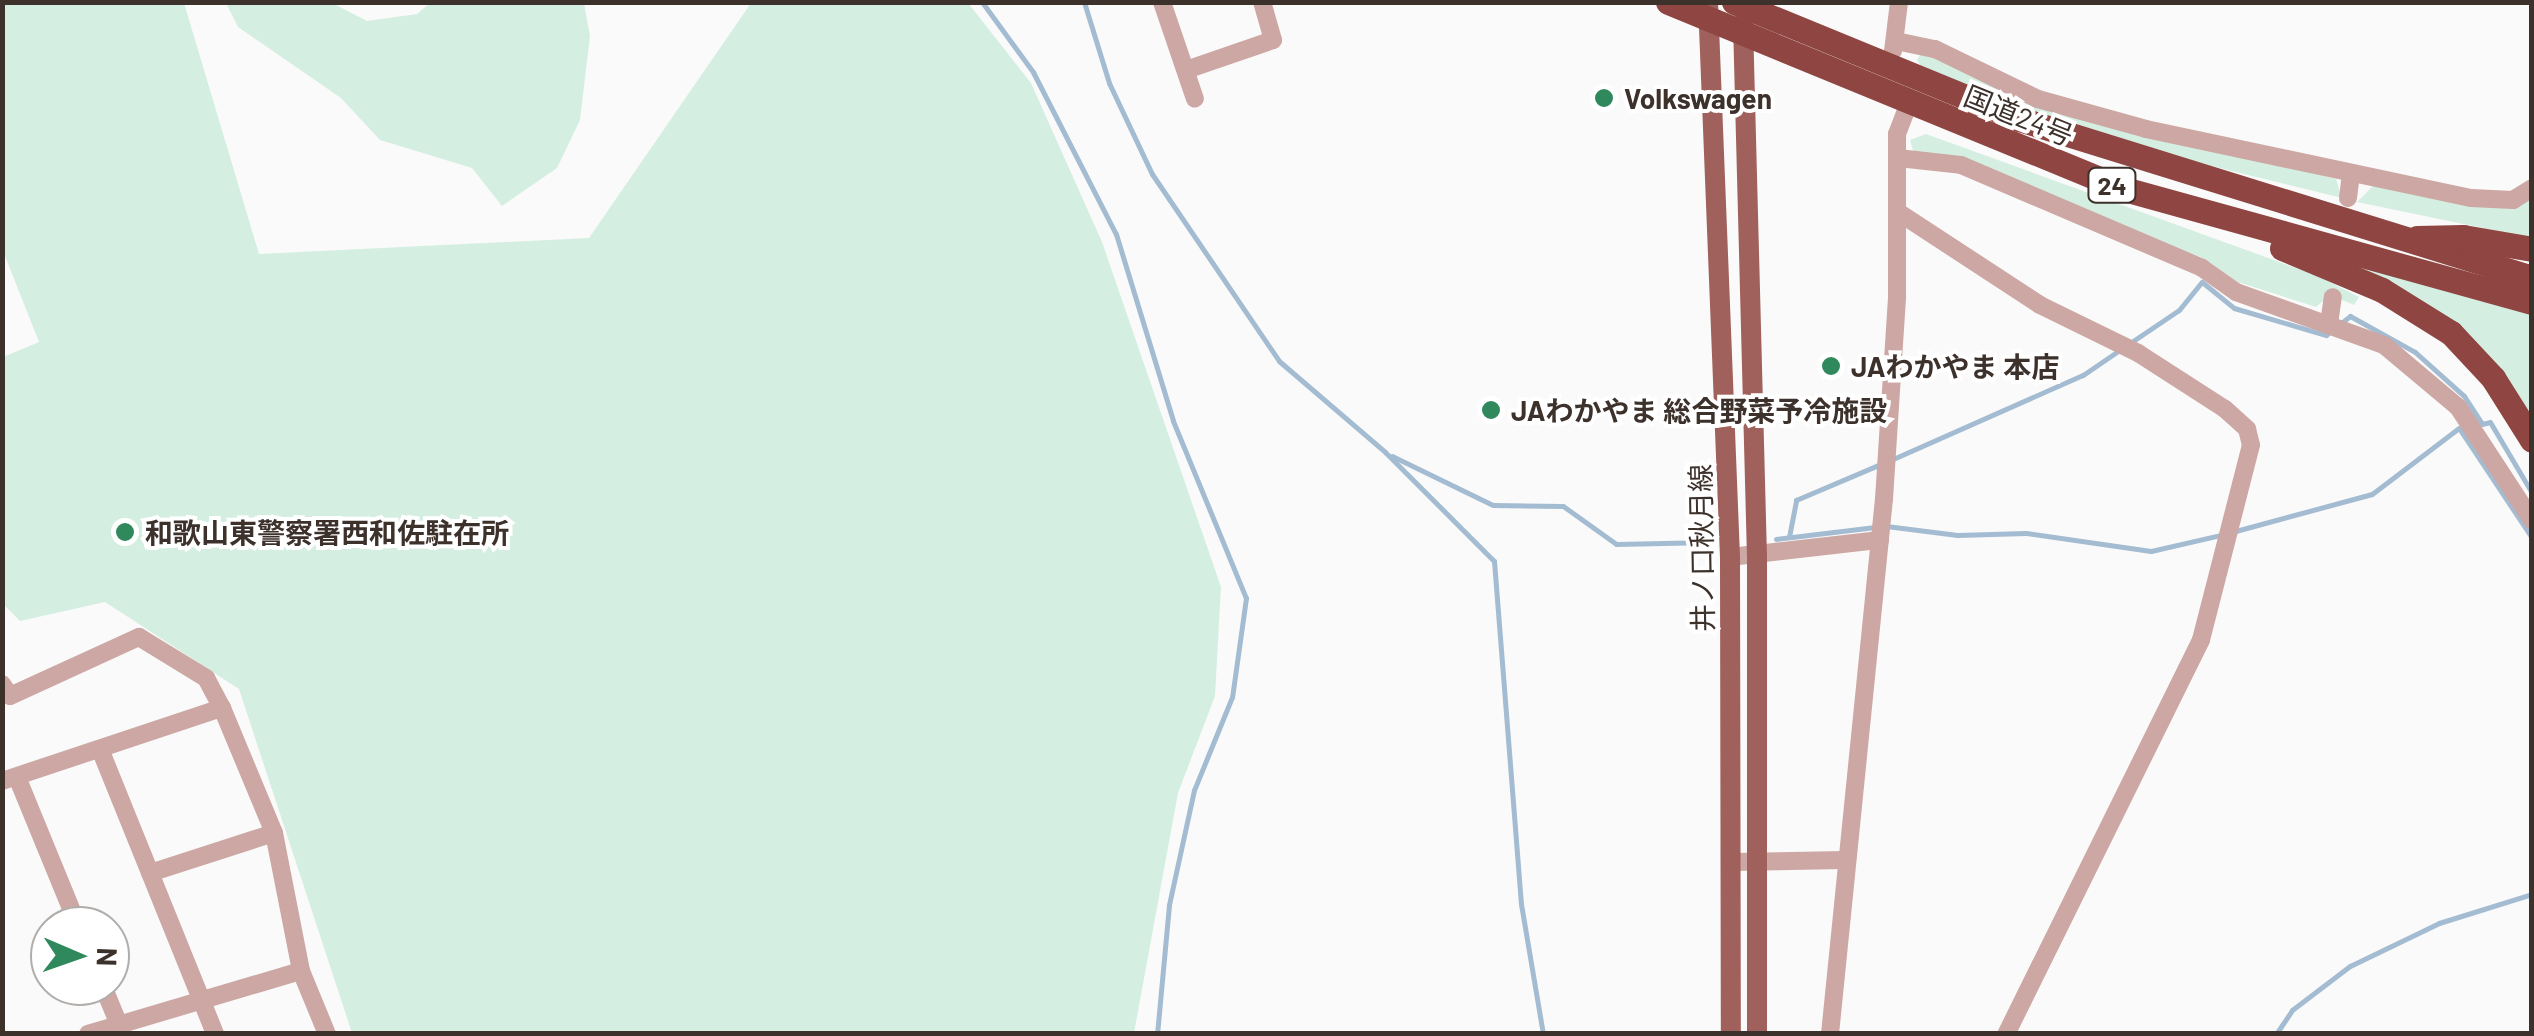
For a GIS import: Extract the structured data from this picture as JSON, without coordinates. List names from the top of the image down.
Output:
{
  "streets": {
    "highway": ["国道24号", "24"],
    "main road": ["井ノ口秋月線"]
  },
  "crossings": [
    ["国道24号", "井ノ口秋月線"]
  ],
  "places": [
    "Volkswagen",
    "JAわかやま 本店",
    "JAわかやま 総合野菜予冷施設",
    "和歌山東警察署西和佐駐在所"
  ],
  "north": "right"
}
